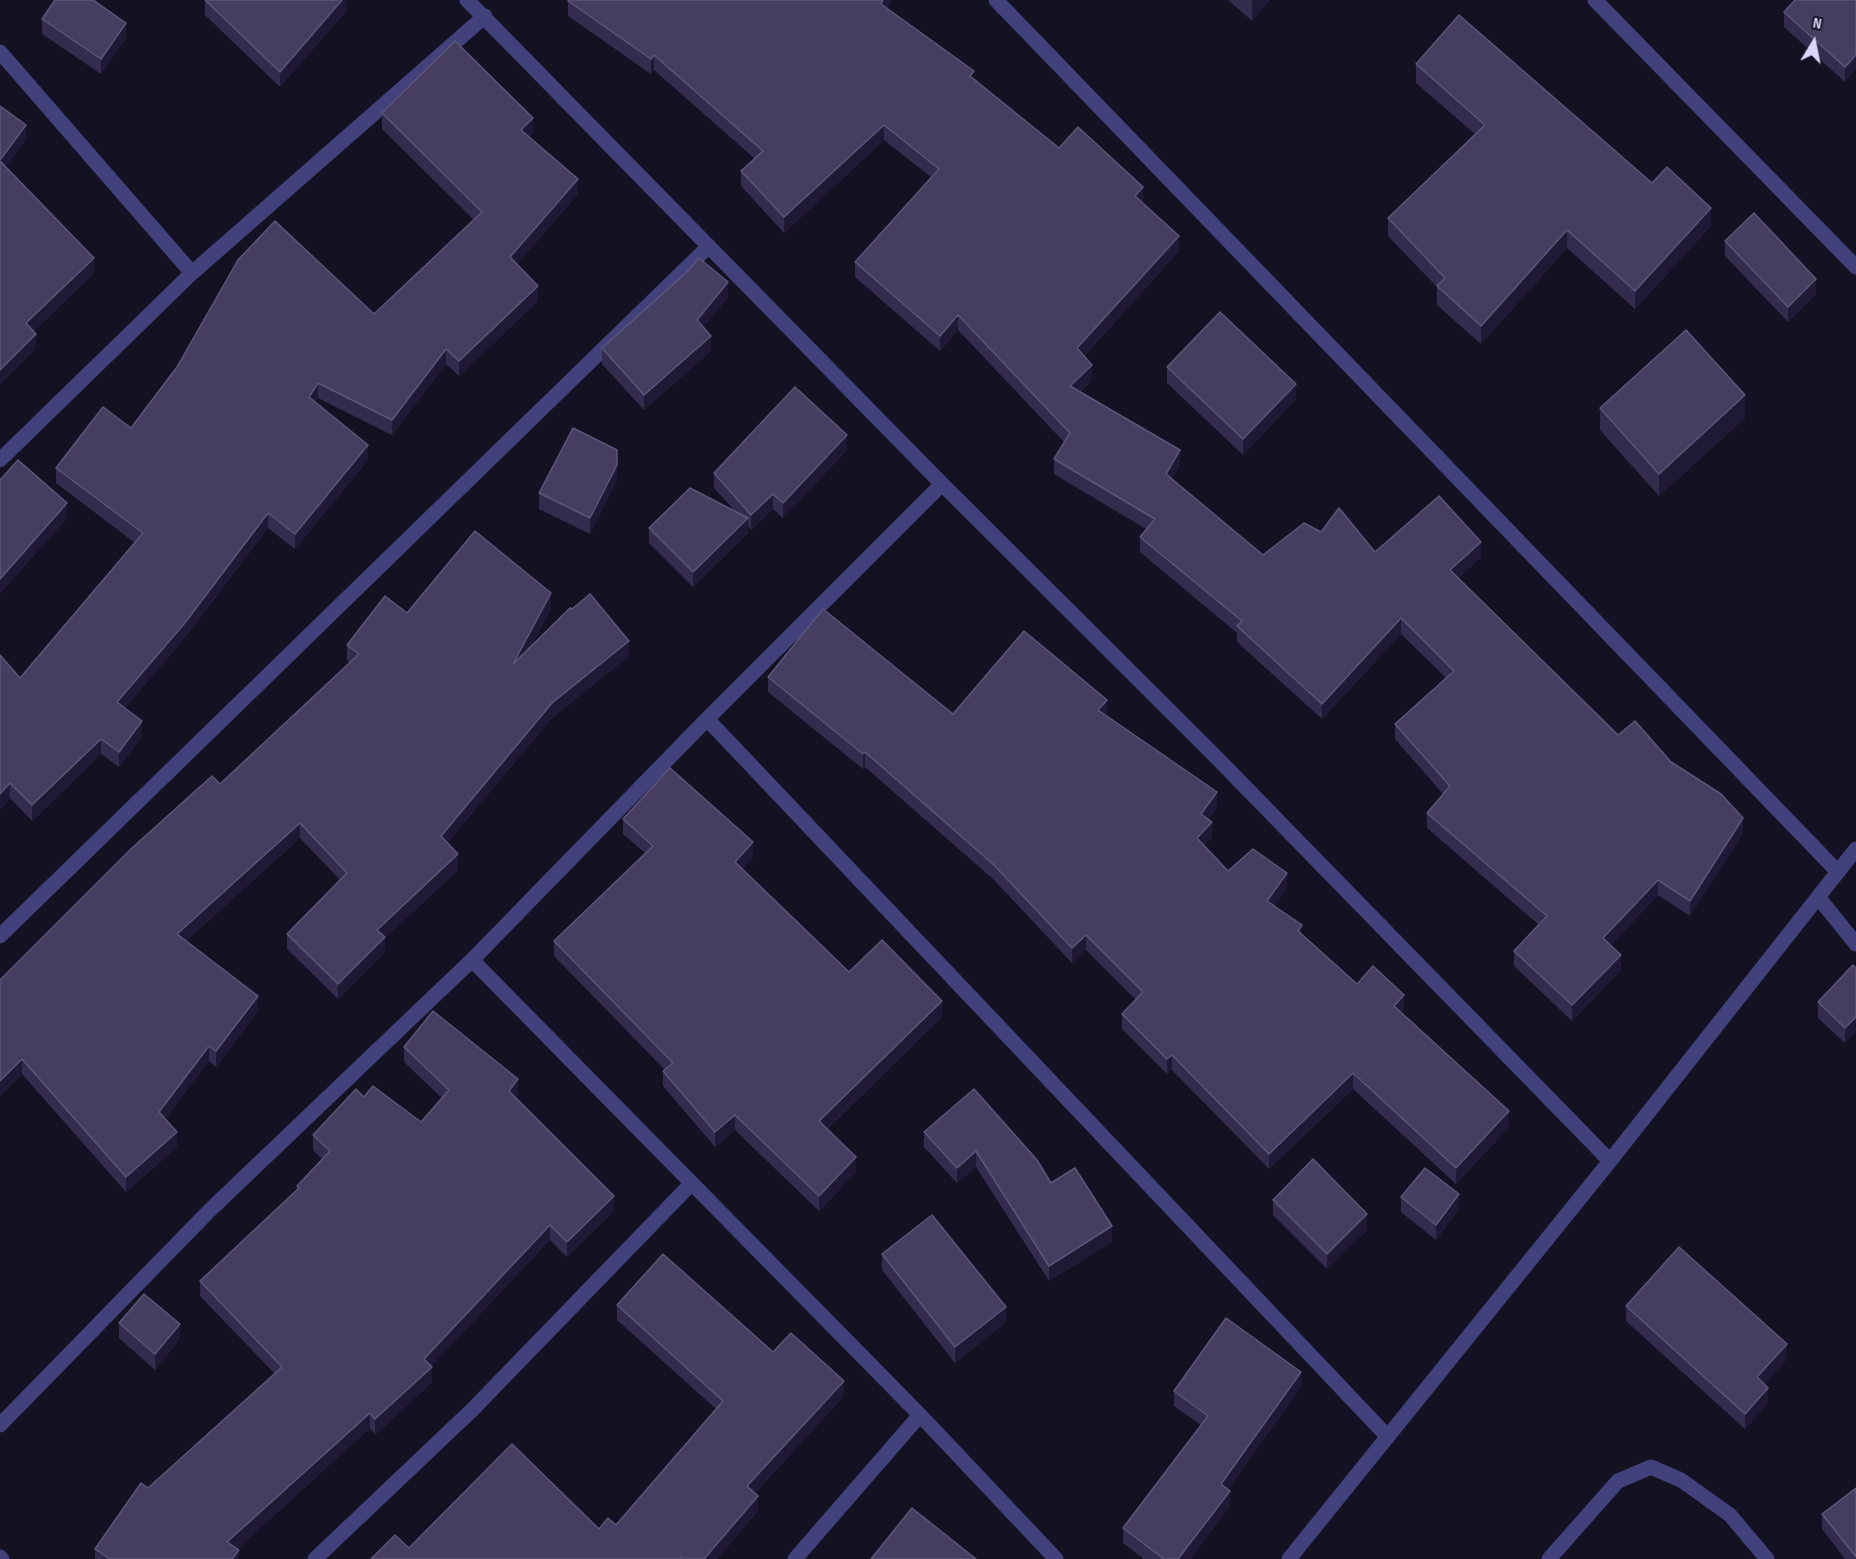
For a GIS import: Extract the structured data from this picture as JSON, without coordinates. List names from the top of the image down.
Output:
{
  "north": "top"
}
